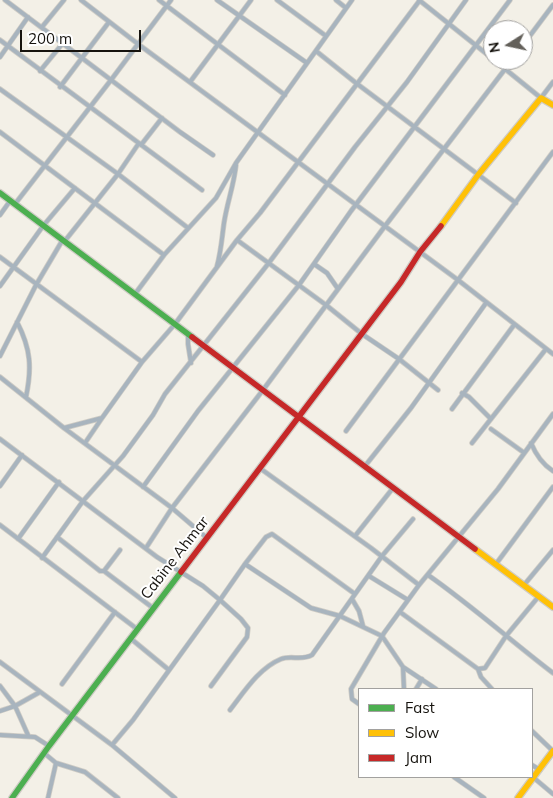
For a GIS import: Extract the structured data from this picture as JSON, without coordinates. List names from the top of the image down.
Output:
{
  "streets": {
    "street": ["Cabine Ahmar"]
  },
  "legend": ["Fast", "Slow", "Jam"],
  "scale_bar": "200 m",
  "north": "left"
}
